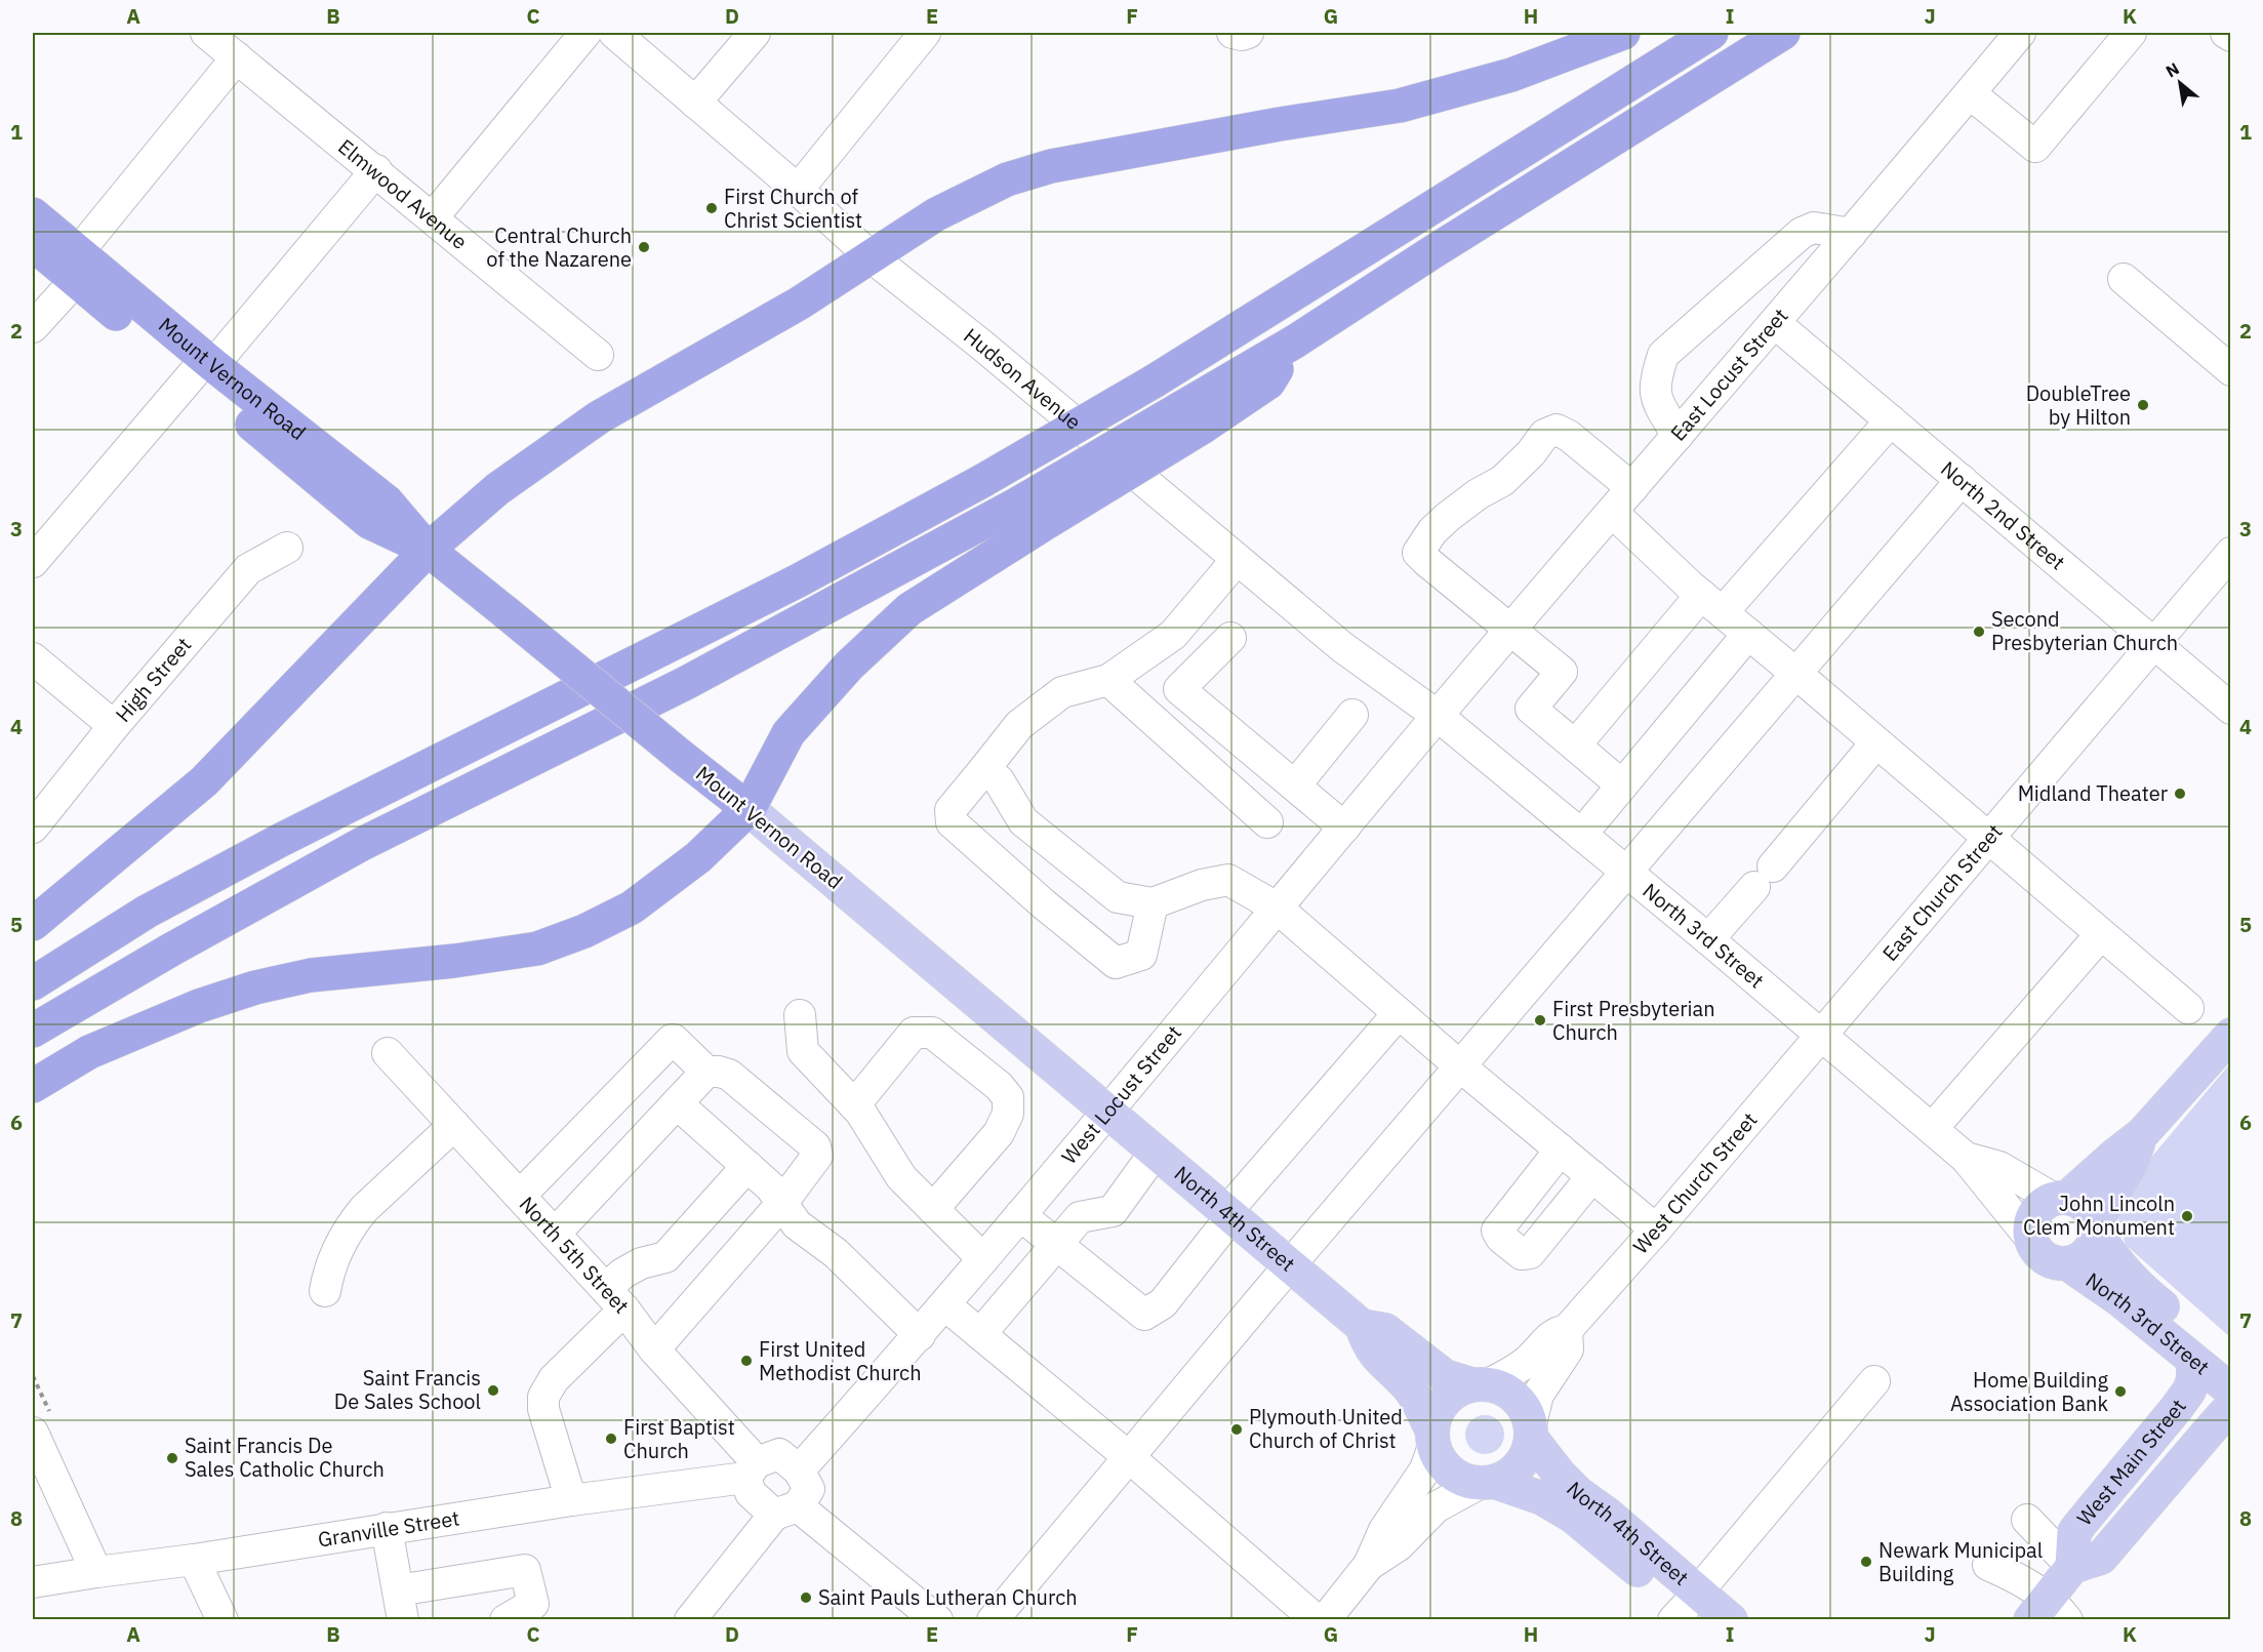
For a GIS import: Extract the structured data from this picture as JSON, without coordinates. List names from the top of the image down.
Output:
{
  "streets": {
    "highway": ["Mount Vernon Road"],
    "main road": ["North 3rd Street", "North 4th Street", "West Main Street"],
    "street": [
      "Elmwood Avenue",
      "East Locust Street",
      "Hudson Avenue",
      "North 2nd Street",
      "High Street",
      "East Church Street",
      "West Locust Street",
      "West Church Street",
      "North 5th Street",
      "Granville Street"
    ]
  },
  "crossings": [
    ["East Locust Street", "Hudson Avenue"],
    ["East Locust Street", "North 2nd Street"],
    ["East Locust Street", "North 3rd Street"],
    ["East Locust Street", "West Locust Street"],
    ["Mount Vernon Road", "West Locust Street"],
    ["Mount Vernon Road", "North 4th Street"],
    ["Hudson Avenue", "North 3rd Street"],
    ["Hudson Avenue", "West Locust Street"],
    ["North 2nd Street", "East Church Street"],
    ["East Church Street", "North 3rd Street"],
    ["East Church Street", "West Church Street"],
    ["North 3rd Street", "West Locust Street"],
    ["North 3rd Street", "West Church Street"],
    ["North 3rd Street", "West Main Street"],
    ["West Locust Street", "North 4th Street"],
    ["West Locust Street", "North 5th Street"],
    ["West Locust Street", "Granville Street"],
    ["West Church Street", "North 4th Street"],
    ["North 5th Street", "Granville Street"]
  ],
  "places": [
    "First Church of Christ Scientist",
    "Central Church of the Nazarene",
    "DoubleTree by Hilton",
    "Second Presbyterian Church",
    "Midland Theater",
    "First Presbyterian Church",
    "John Lincoln Clem Monument",
    "First United Methodist Church",
    "Saint Francis De Sales School",
    "Home Building Association Bank",
    "Plymouth United Church of Christ",
    "First Baptist Church",
    "Saint Francis De Sales Catholic Church",
    "Newark Municipal Building",
    "Saint Pauls Lutheran Church"
  ],
  "north": "top left",
  "grid": {
    "columns": [
      "A",
      "B",
      "C",
      "D",
      "E",
      "F",
      "G",
      "H",
      "I",
      "J",
      "K"
    ],
    "rows": [
      "1",
      "2",
      "3",
      "4",
      "5",
      "6",
      "7",
      "8"
    ]
  }
}
